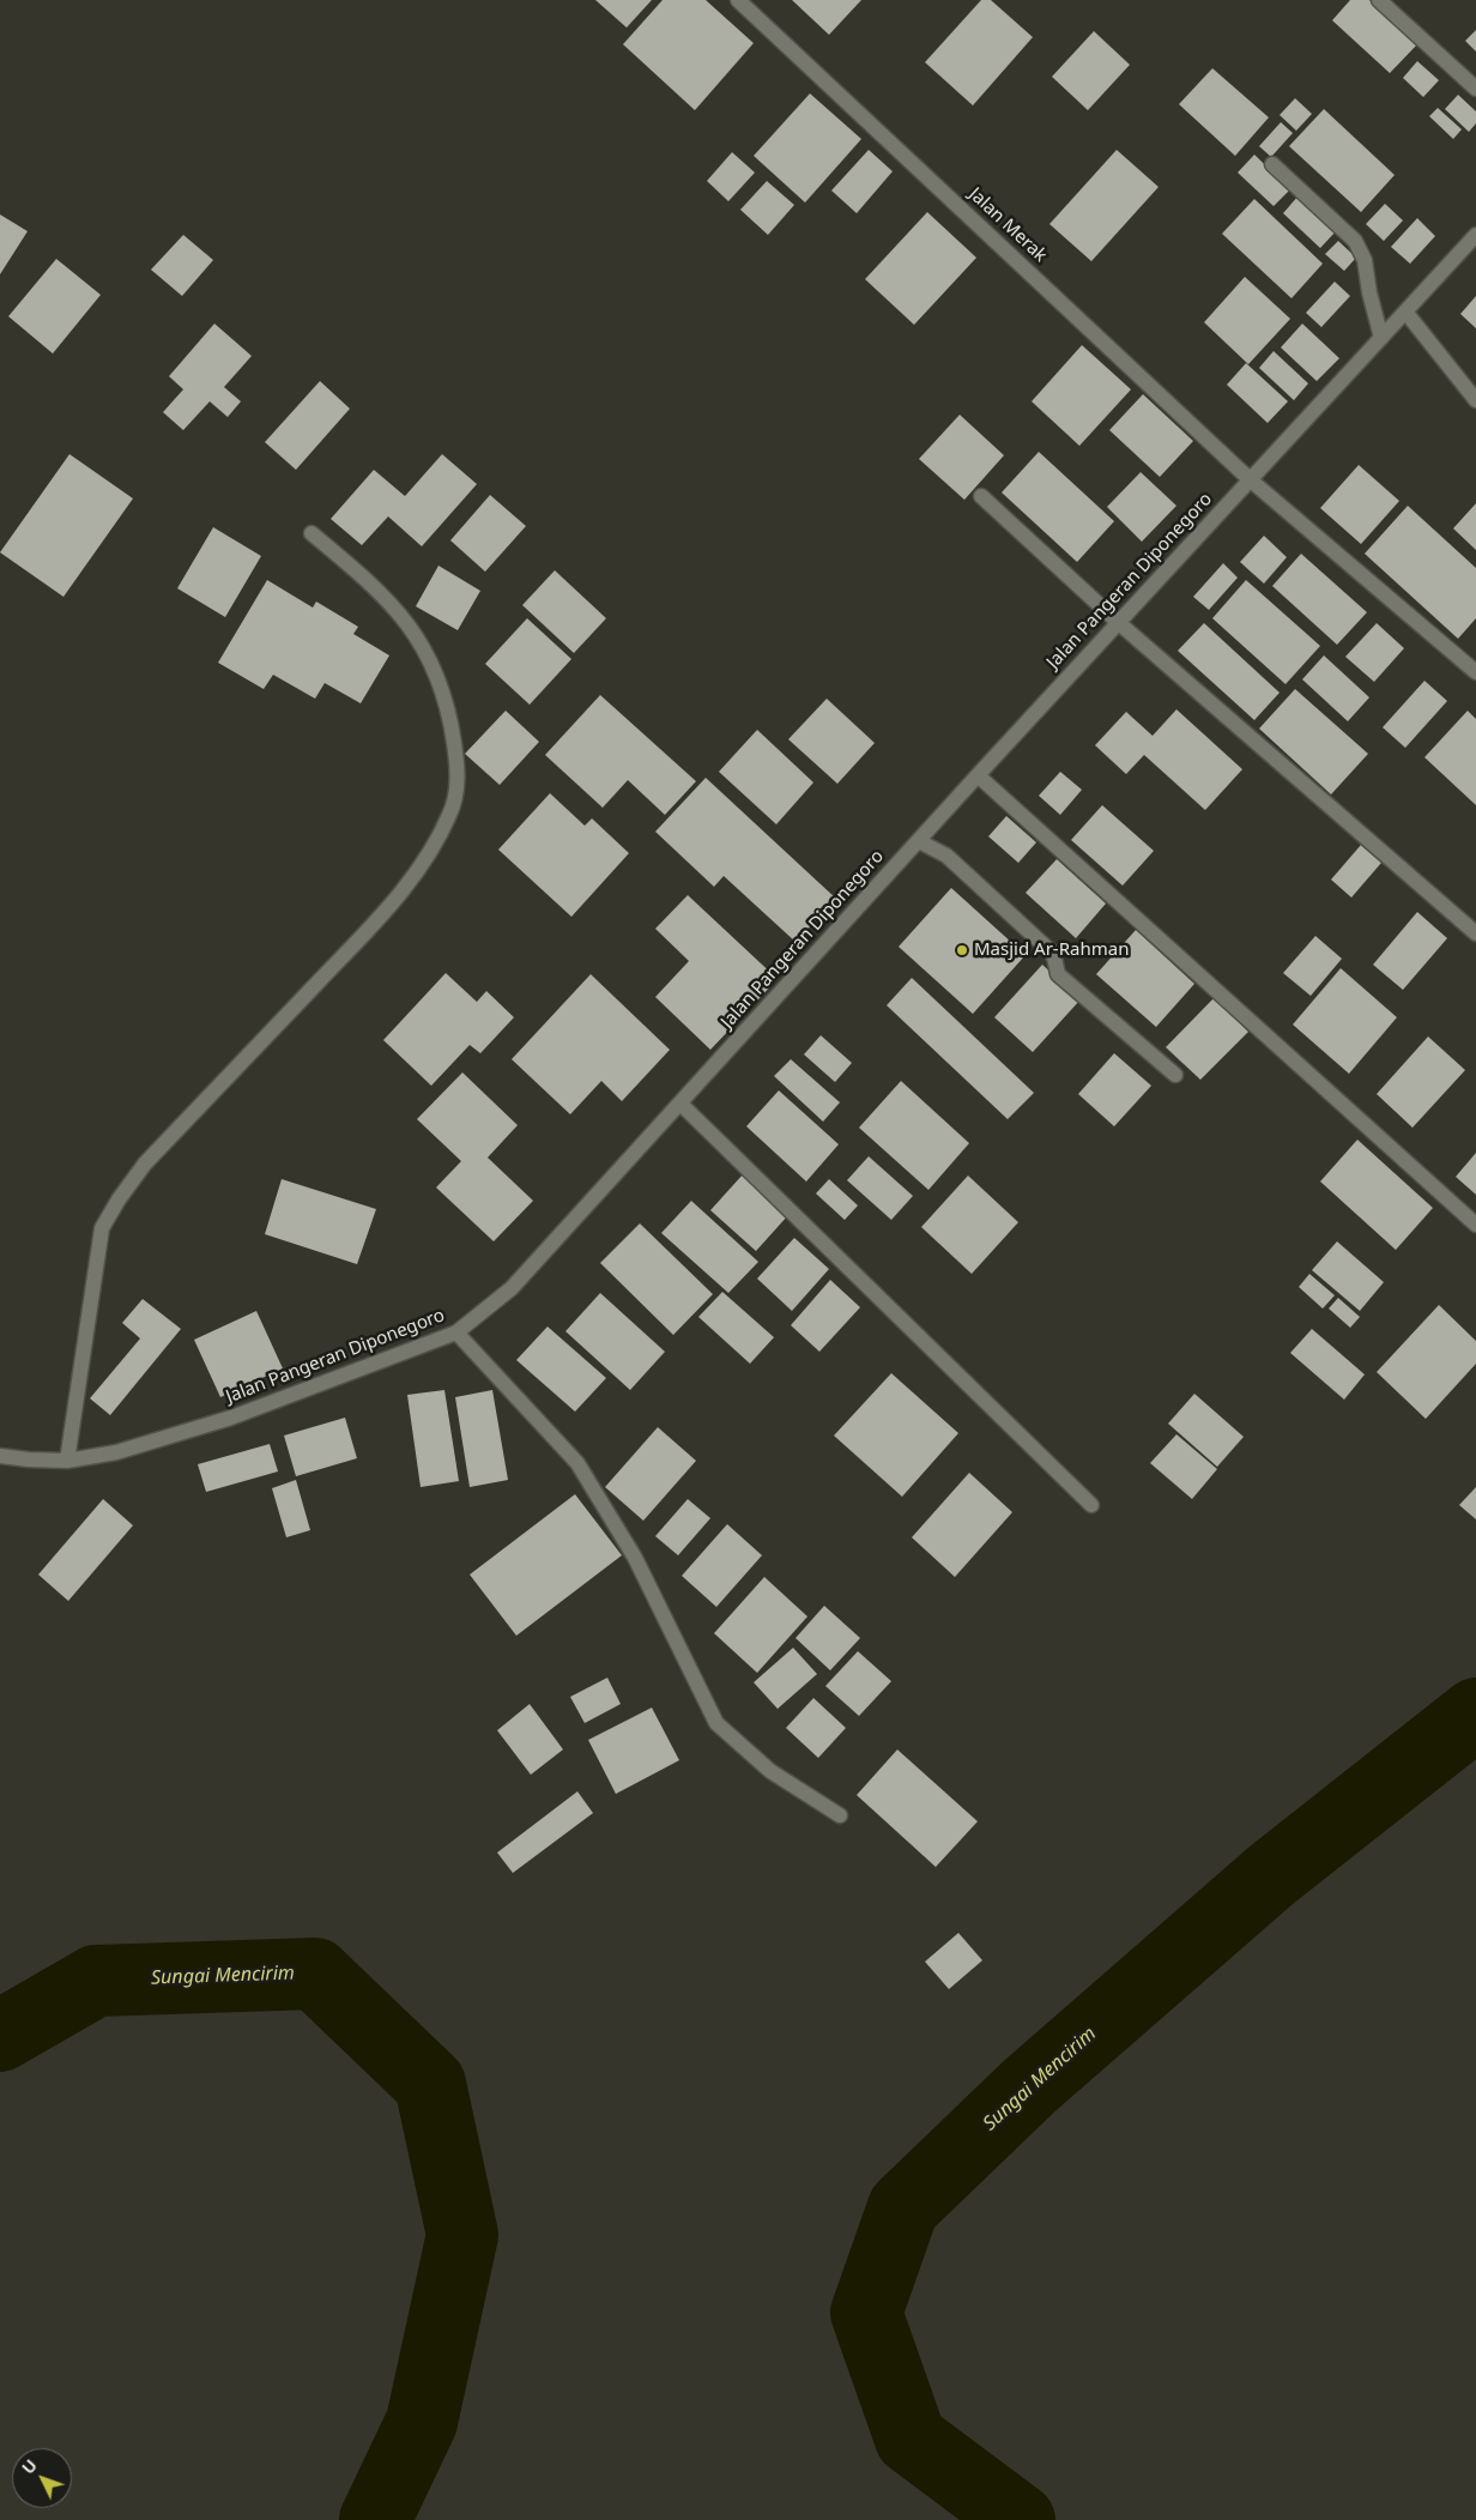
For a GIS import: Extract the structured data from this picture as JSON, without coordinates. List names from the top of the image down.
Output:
{
  "streets": {
    "street": ["Jalan Merak", "Jalan Pangeran Diponegoro"]
  },
  "crossings": [
    ["Jalan Merak", "Jalan Pangeran Diponegoro"]
  ],
  "water": ["Sungai Mencirim"],
  "places": ["Masjid Ar-Rahman"],
  "north": "top left"
}
